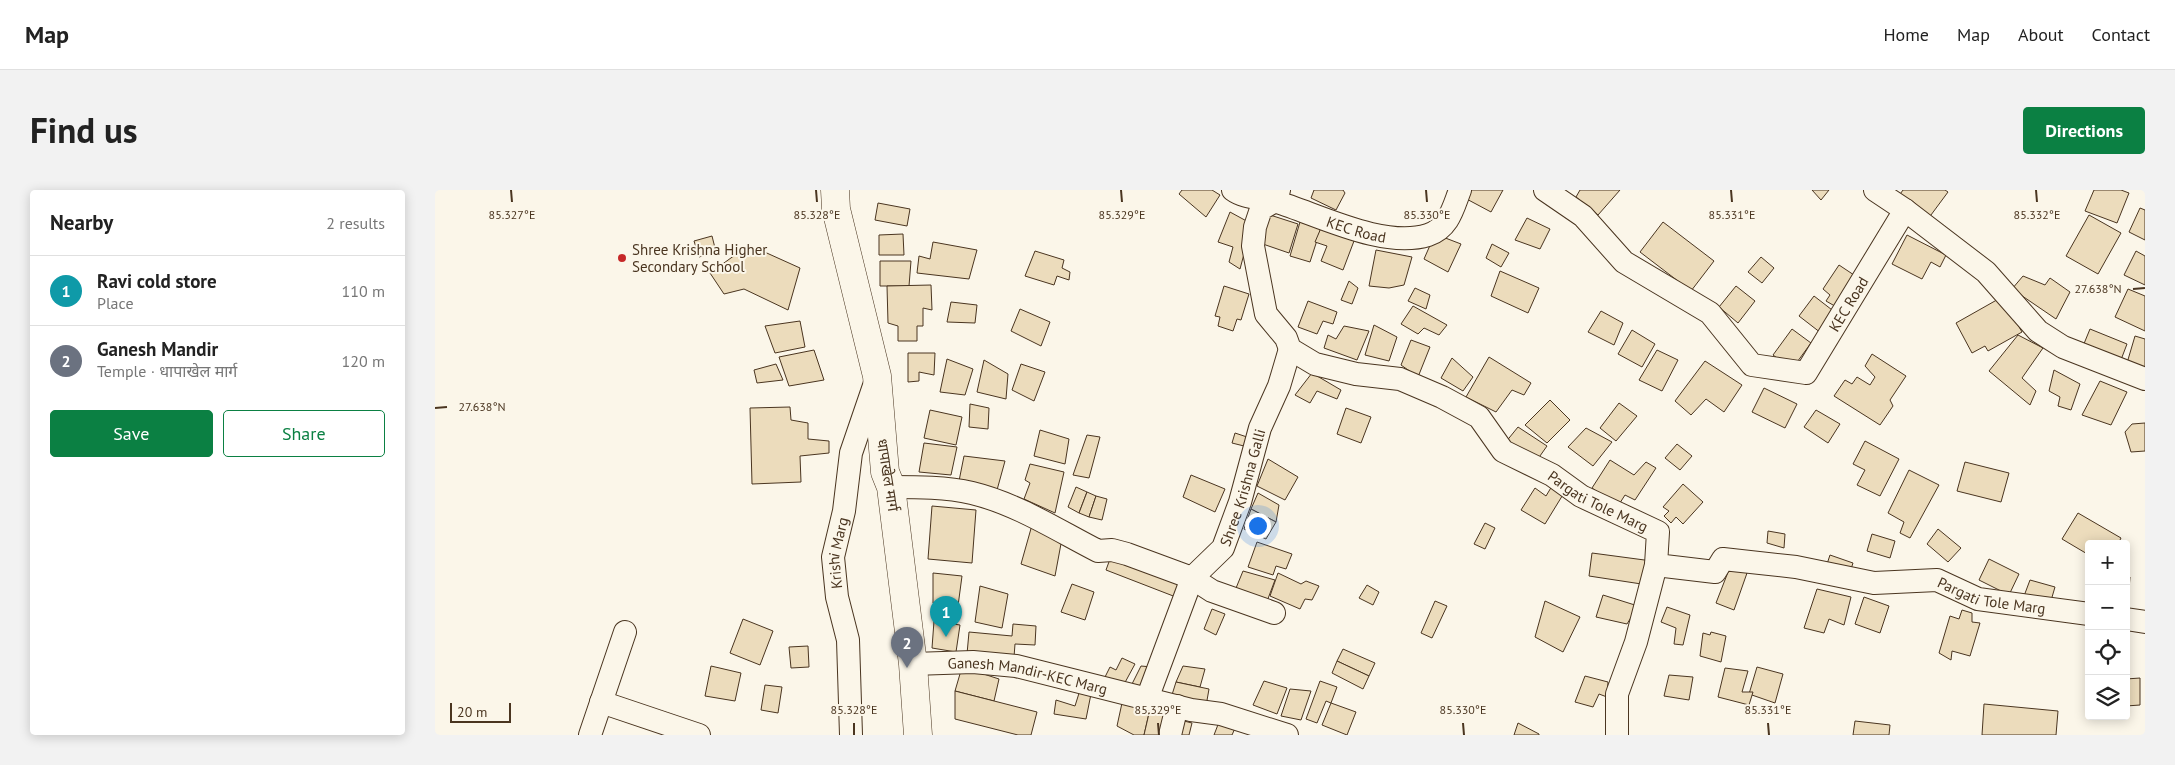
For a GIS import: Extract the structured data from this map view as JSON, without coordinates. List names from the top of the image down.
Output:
{
  "streets": {
    "main road": ["धापाखेल मार्ग"],
    "street": [
      "KEC Road",
      "Shree Krishna Galli",
      "Pargati Tole Marg",
      "Krishi Marg",
      "Ganesh Mandir-KEC Marg"
    ]
  },
  "crossings": [
    ["KEC Road", "Pargati Tole Marg"],
    ["धापाखेल मार्ग", "Krishi Marg"],
    ["धापाखेल मार्ग", "Ganesh Mandir-KEC Marg"],
    ["Shree Krishna Galli", "Pargati Tole Marg"],
    ["Shree Krishna Galli", "Ganesh Mandir-KEC Marg"]
  ],
  "places": ["Shree Krishna Higher Secondary School"],
  "scale_bar": "20 m",
  "page": {
    "header": "Map",
    "nav": [
      "Home",
      "Map",
      "About",
      "Contact"
    ],
    "title": "Find us",
    "buttons": [
      "Directions",
      ["Save", "Share"]
    ],
    "heading": ["Nearby", "2 results"],
    "list": [
      {
        "mark": "1",
        "name": "Ravi cold store",
        "note": "Place",
        "value": "110 m"
      },
      {
        "mark": "2",
        "name": "Ganesh Mandir",
        "note": "Temple · धापाखेल मार्ग",
        "value": "120 m"
      }
    ],
    "map_buttons": ["+", "−"],
    "pins": ["1", "2"],
    "scale": "20 m"
  },
  "coordinates": [
    "85.327°E",
    "85.328°E",
    "85.329°E",
    "85.330°E",
    "85.331°E",
    "85.332°E",
    "27.638°N"
  ]
}
